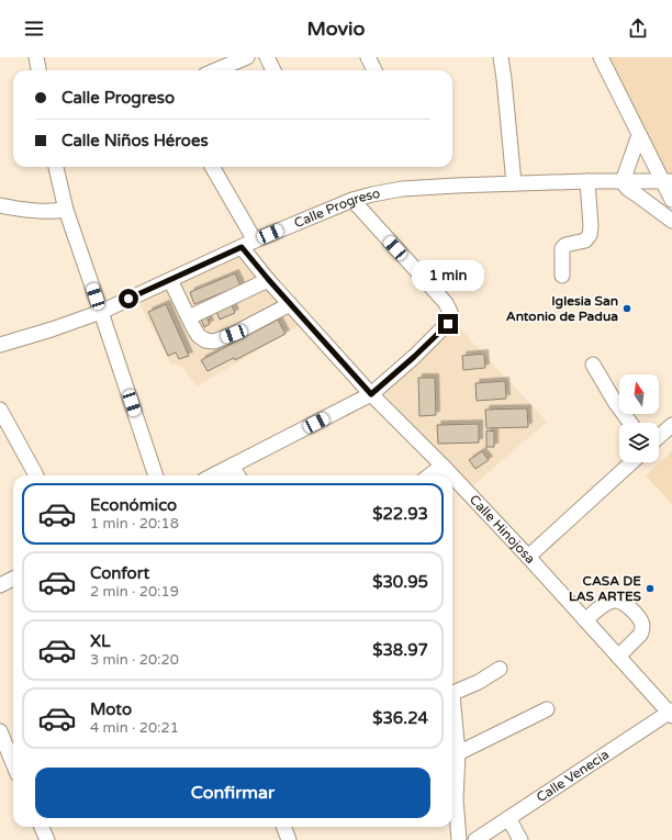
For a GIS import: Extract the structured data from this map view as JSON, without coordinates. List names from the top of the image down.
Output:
{
  "streets": {
    "street": ["Calle Progreso", "Calle Hinojosa", "Calle Venecia"]
  },
  "crossings": [
    ["Calle Progreso", "Calle Hinojosa"],
    ["Calle Hinojosa", "Calle Venecia"]
  ],
  "places": ["Iglesia San Antonio de Padua", "CASA DE LAS ARTES"],
  "north": "top",
  "page": {
    "header": "Movio",
    "banner": ["Calle Progreso", "Calle Niños Héroes"],
    "bubble": "1 min",
    "list": [
      {
        "name": "Económico",
        "note": "1 min · 20:18",
        "value": "$22.93"
      },
      {
        "name": "Confort",
        "note": "2 min · 20:19",
        "value": "$30.95"
      },
      {
        "name": "XL",
        "note": "3 min · 20:20",
        "value": "$38.97"
      },
      {
        "name": "Moto",
        "note": "4 min · 20:21",
        "value": "$36.24"
      }
    ],
    "buttons": "Confirmar"
  }
}
